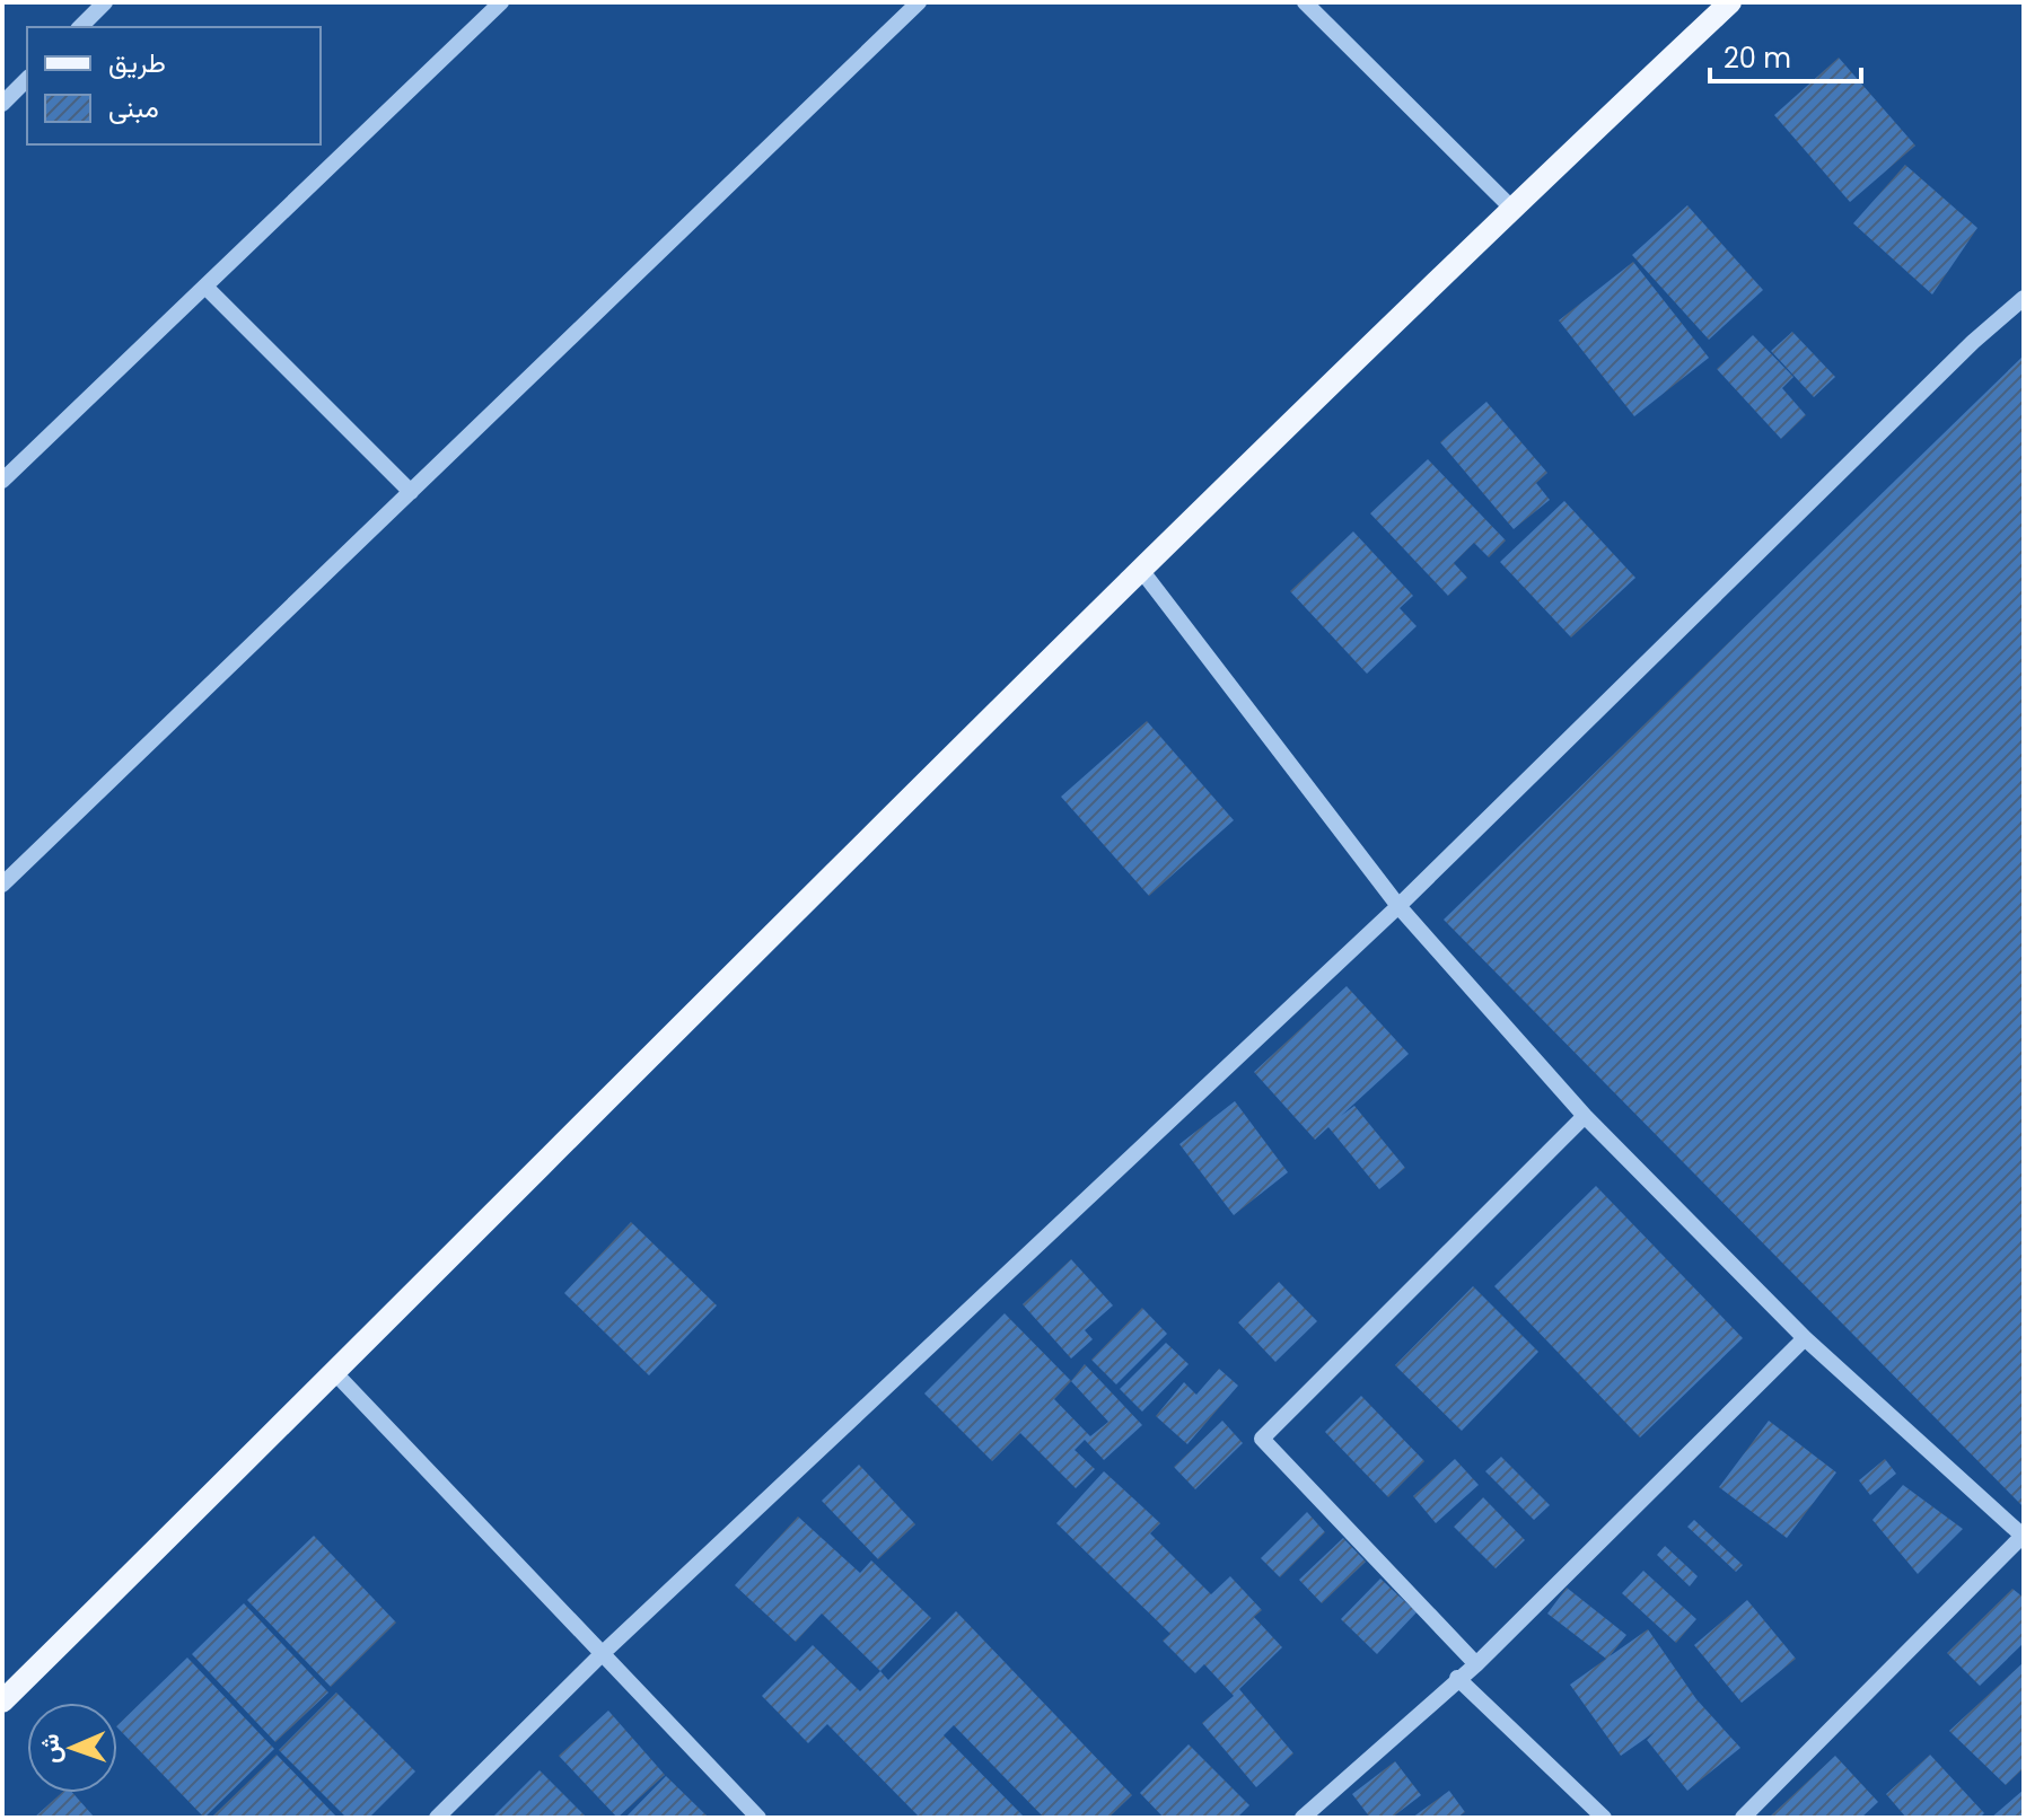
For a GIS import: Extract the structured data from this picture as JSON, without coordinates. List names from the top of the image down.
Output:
{
  "legend": ["طريق", "مبنى"],
  "scale_bar": "20 m",
  "north": "left"
}
